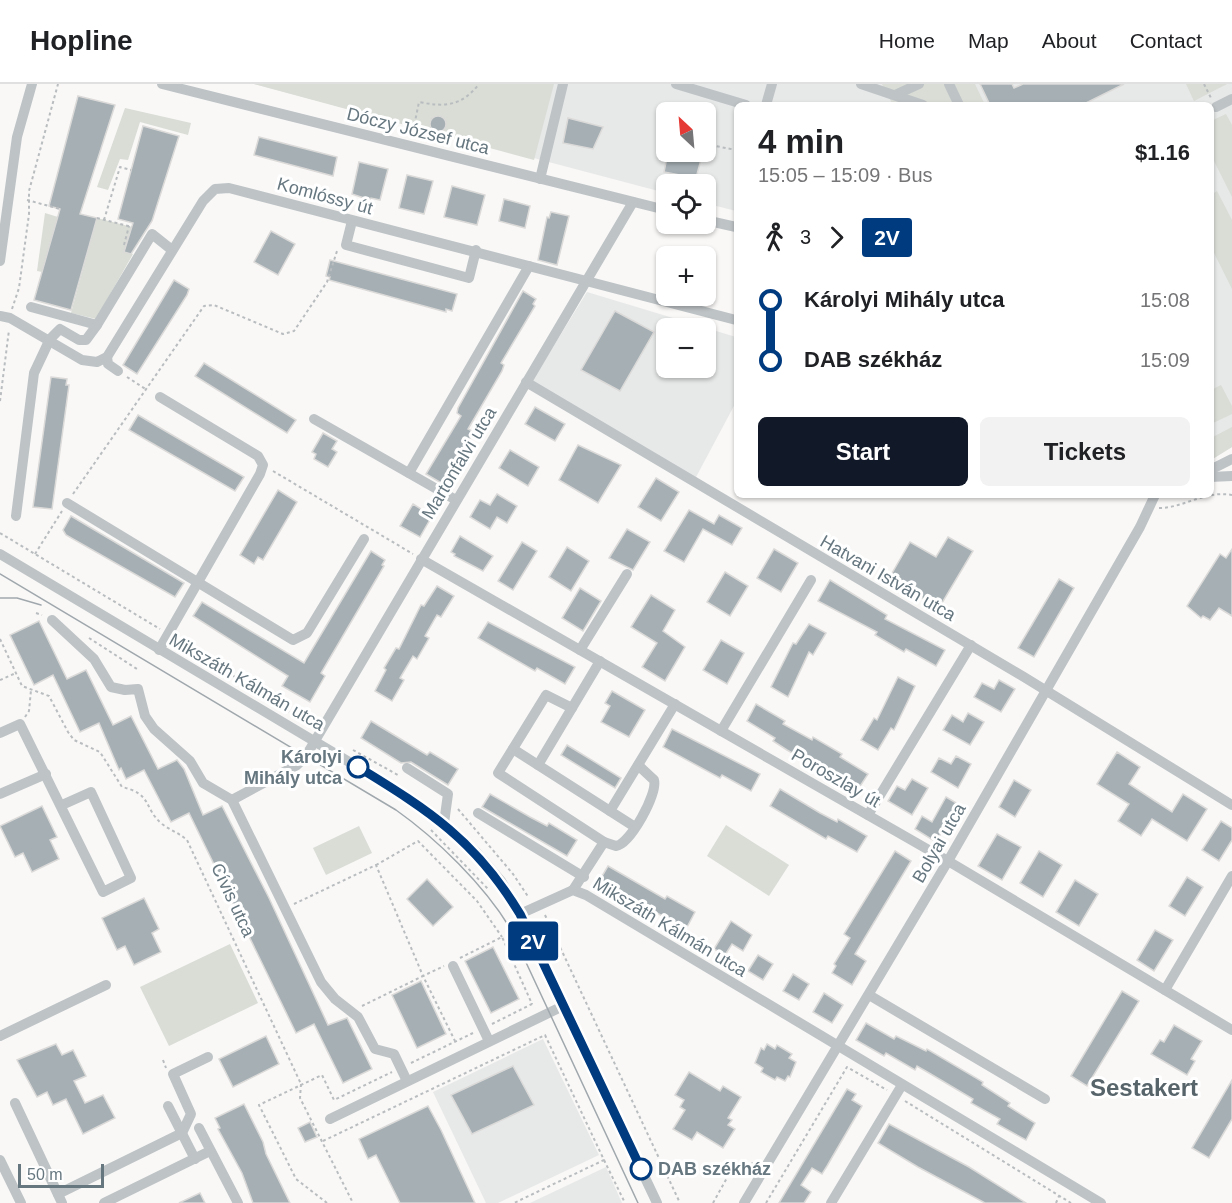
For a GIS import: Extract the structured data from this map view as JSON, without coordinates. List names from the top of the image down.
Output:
{
  "streets": {
    "street": [
      "Dóczy József utca",
      "Komlóssy út",
      "Martonfalvi utca",
      "Hatvani István utca",
      "Mikszáth Kálmán utca",
      "Poroszlay út",
      "Bolyai utca"
    ],
    "path": ["Cívis utca"]
  },
  "crossings": [
    ["Dóczy József utca", "Martonfalvi utca"],
    ["Komlóssy út", "Martonfalvi utca"],
    ["Martonfalvi utca", "Hatvani István utca"],
    ["Martonfalvi utca", "Mikszáth Kálmán utca"],
    ["Martonfalvi utca", "Poroszlay út"],
    ["Hatvani István utca", "Bolyai utca"],
    ["Mikszáth Kálmán utca", "Bolyai utca"],
    ["Poroszlay út", "Bolyai utca"]
  ],
  "districts": ["Sestakert"],
  "places": ["Károlyi Mihály utca", "DAB székház"],
  "lines": ["bus line 2V"],
  "scale_bar": "50 m",
  "north": "top left",
  "page": {
    "header": "Hopline",
    "nav": [
      "Home",
      "Map",
      "About",
      "Contact"
    ],
    "on_map": "2V",
    "map_buttons": ["+", "−"],
    "heading": ["4 min", "15:05 – 15:09 · Bus", "$1.16"],
    "legs": ["3", "2V"],
    "list": [
      {
        "name": "Károlyi Mihály utca",
        "value": "15:08"
      },
      {
        "name": "DAB székház",
        "value": "15:09"
      }
    ],
    "buttons": ["Start", "Tickets"],
    "scale": "50 m"
  }
}
